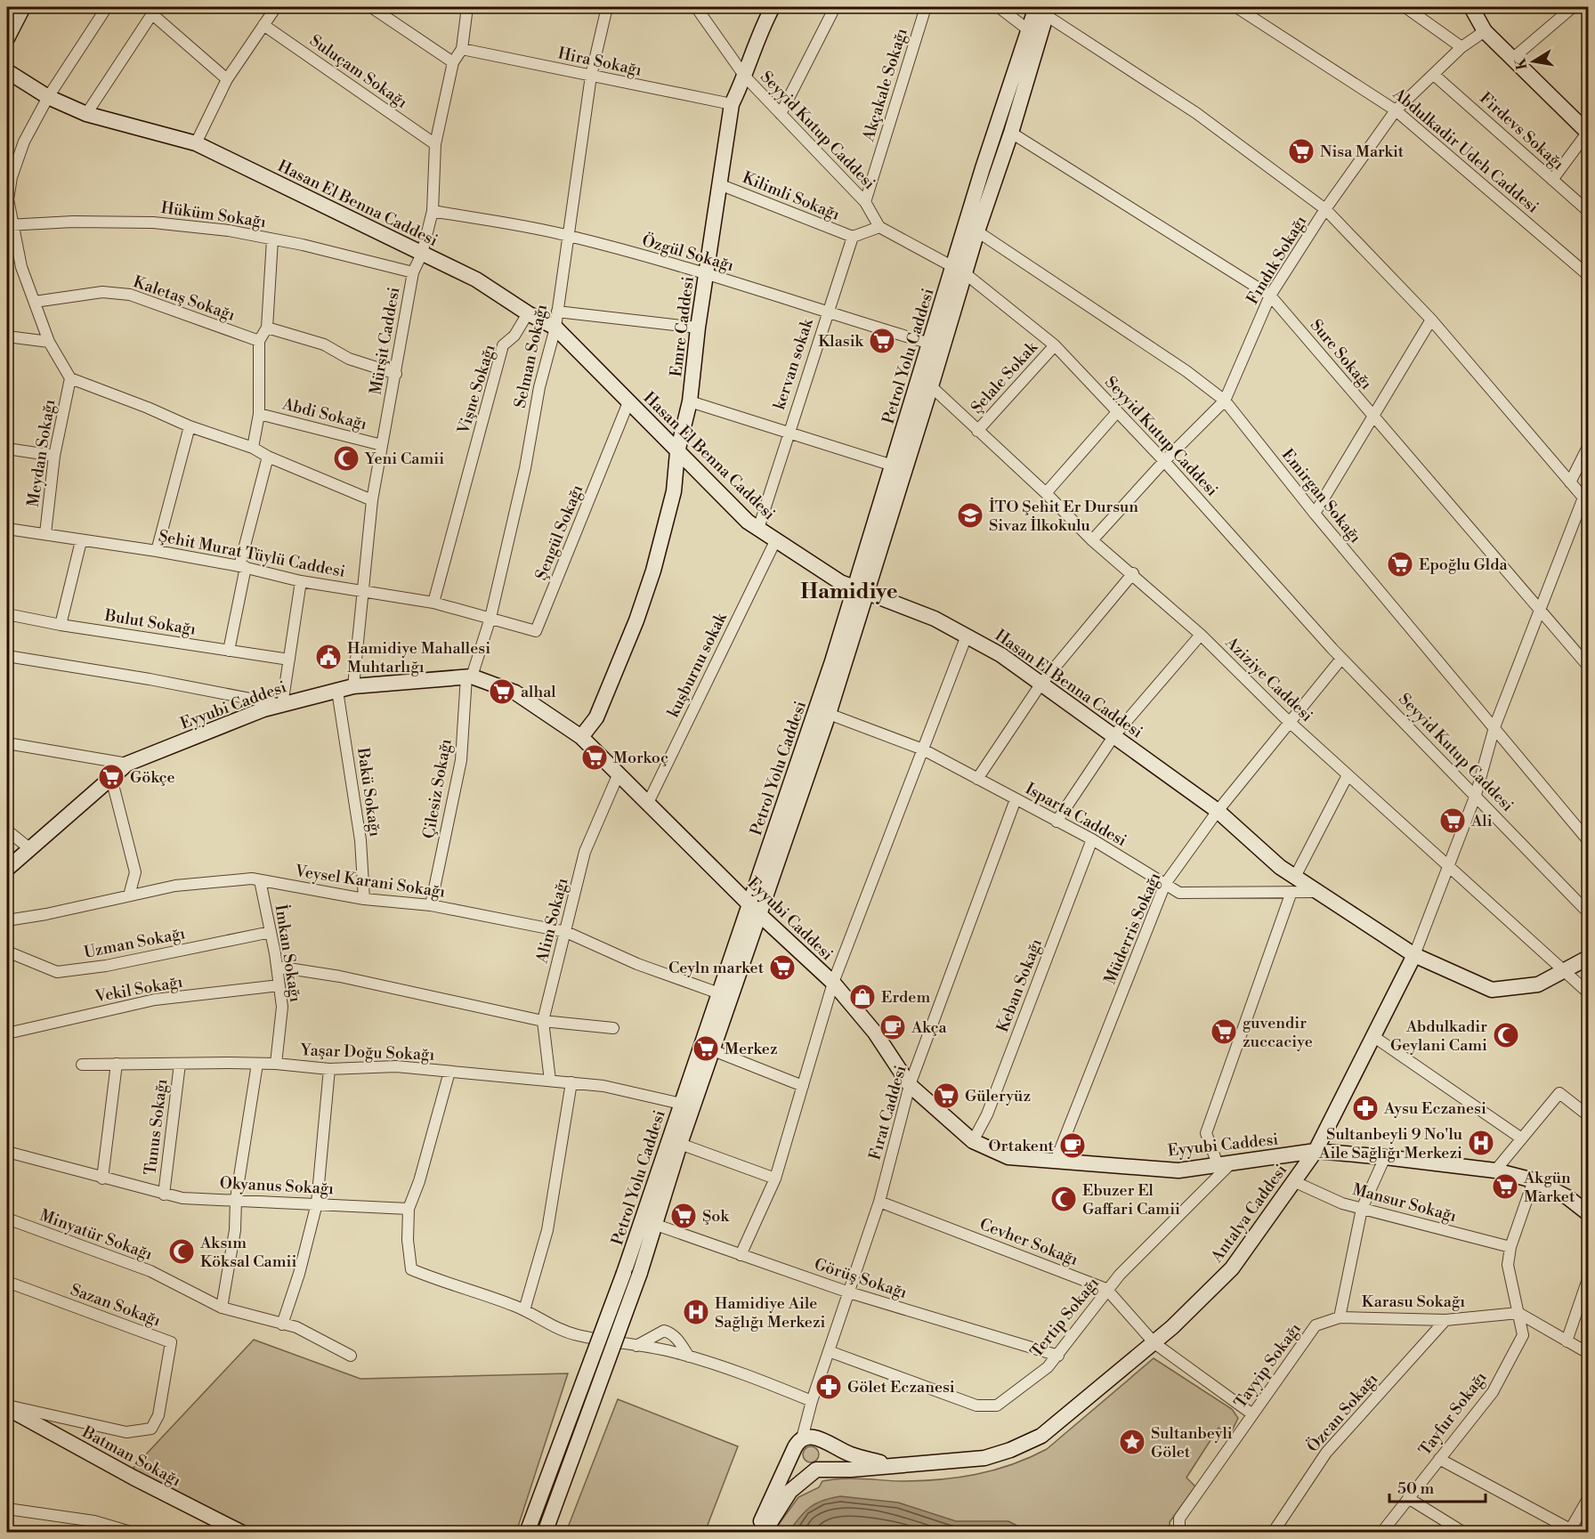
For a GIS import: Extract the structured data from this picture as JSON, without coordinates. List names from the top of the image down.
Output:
{
  "streets": {
    "street": [
      "Hira Sokağı",
      "Suluçam Sokağı",
      "Akçakale Sokağı",
      "Seyyid Kutup Caddesi",
      "Firdevs Sokağı",
      "Abdulkadir Udeh Caddesi",
      "Kilimli Sokağı",
      "Hasan El Benna Caddesi",
      "Hüküm Sokağı",
      "Özgül Sokağı",
      "Fındık Sokağı",
      "Kaletaş Sokağı",
      "Emre Caddesi",
      "Mürşit Caddesi",
      "Sure Sokağı",
      "Selman Sokağı",
      "Petrol Yolu Caddesi",
      "kervan sokak",
      "Şelale Sokak",
      "Vişne Sokağı",
      "Abdi Sokağı",
      "Meydan Sokağı",
      "Emirgan Sokağı",
      "Şengül Sokağı",
      "Şehit Murat Tüylü Caddesi",
      "Bulut Sokağı",
      "kuşburnu sokak",
      "Aziziye Caddesi",
      "Eyyubi Caddesi",
      "Çilesiz Sokağı",
      "Bakü Sokağı",
      "Isparta Caddesi",
      "Veysel Karani Sokağı",
      "Alim Sokağı",
      "Müderris Sokağı",
      "Uzman Sokağı",
      "İmkan Sokağı",
      "Keban Sokağı",
      "Vekil Sokağı",
      "Yaşar Doğu Sokağı",
      "Fırat Caddesi",
      "Tunus Sokağı",
      "Okyanus Sokağı",
      "Mansur Sokağı",
      "Antalya Caddesi",
      "Minyatür Sokağı",
      "Cevher Sokağı",
      "Görüş Sokağı",
      "Karasu Sokağı",
      "Sazan Sokağı",
      "Tertip Sokağı",
      "Tayyip Sokağı",
      "Özcan Sokağı",
      "Tayfur Sokağı",
      "Batman Sokağı"
    ]
  },
  "crossings": [
    ["Hira Sokağı", "Emre Caddesi"],
    ["Hira Sokağı", "Mürşit Caddesi"],
    ["Hira Sokağı", "Selman Sokağı"],
    ["Suluçam Sokağı", "Mürşit Caddesi"],
    ["Akçakale Sokağı", "Seyyid Kutup Caddesi"],
    ["Seyyid Kutup Caddesi", "Fındık Sokağı"],
    ["Seyyid Kutup Caddesi", "Emre Caddesi"],
    ["Seyyid Kutup Caddesi", "Petrol Yolu Caddesi"],
    ["Seyyid Kutup Caddesi", "Şelale Sokak"],
    ["Seyyid Kutup Caddesi", "Müderris Sokağı"],
    ["Firdevs Sokağı", "Fındık Sokağı"],
    ["Abdulkadir Udeh Caddesi", "Fındık Sokağı"],
    ["Kilimli Sokağı", "Emre Caddesi"],
    ["Kilimli Sokağı", "kervan sokak"],
    ["Hasan El Benna Caddesi", "Emre Caddesi"],
    ["Hasan El Benna Caddesi", "Mürşit Caddesi"],
    ["Hasan El Benna Caddesi", "Selman Sokağı"],
    ["Hasan El Benna Caddesi", "Petrol Yolu Caddesi"],
    ["Hasan El Benna Caddesi", "kervan sokak"],
    ["Hasan El Benna Caddesi", "Vişne Sokağı"],
    ["Hasan El Benna Caddesi", "Şengül Sokağı"],
    ["Hasan El Benna Caddesi", "kuşburnu sokak"],
    ["Hasan El Benna Caddesi", "Isparta Caddesi"],
    ["Hasan El Benna Caddesi", "Müderris Sokağı"],
    ["Hasan El Benna Caddesi", "Antalya Caddesi"],
    ["Hüküm Sokağı", "Mürşit Caddesi"],
    ["Özgül Sokağı", "Emre Caddesi"],
    ["Özgül Sokağı", "Mürşit Caddesi"],
    ["Özgül Sokağı", "Selman Sokağı"],
    ["Özgül Sokağı", "Petrol Yolu Caddesi"],
    ["Özgül Sokağı", "kervan sokak"],
    ["Fındık Sokağı", "Sure Sokağı"],
    ["Fındık Sokağı", "Emirgan Sokağı"],
    ["Fındık Sokağı", "Aziziye Caddesi"],
    ["Emre Caddesi", "Eyyubi Caddesi"],
    ["Mürşit Caddesi", "Abdi Sokağı"],
    ["Mürşit Caddesi", "Şehit Murat Tüylü Caddesi"],
    ["Mürşit Caddesi", "Eyyubi Caddesi"],
    ["Sure Sokağı", "Petrol Yolu Caddesi"],
    ["Selman Sokağı", "Şengül Sokağı"],
    ["Selman Sokağı", "Şehit Murat Tüylü Caddesi"],
    ["Selman Sokağı", "Eyyubi Caddesi"],
    ["Selman Sokağı", "Çilesiz Sokağı"],
    ["Petrol Yolu Caddesi", "Emirgan Sokağı"],
    ["Petrol Yolu Caddesi", "Aziziye Caddesi"],
    ["Petrol Yolu Caddesi", "Eyyubi Caddesi"],
    ["Petrol Yolu Caddesi", "Isparta Caddesi"],
    ["Petrol Yolu Caddesi", "Veysel Karani Sokağı"],
    ["Petrol Yolu Caddesi", "Yaşar Doğu Sokağı"],
    ["Petrol Yolu Caddesi", "Görüş Sokağı"],
    ["Şelale Sokak", "Aziziye Caddesi"],
    ["Vişne Sokağı", "Şehit Murat Tüylü Caddesi"],
    ["Meydan Sokağı", "Şehit Murat Tüylü Caddesi"],
    ["Şengül Sokağı", "Şehit Murat Tüylü Caddesi"],
    ["kuşburnu sokak", "Eyyubi Caddesi"],
    ["Aziziye Caddesi", "Müderris Sokağı"],
    ["Eyyubi Caddesi", "Çilesiz Sokağı"],
    ["Eyyubi Caddesi", "Bakü Sokağı"],
    ["Eyyubi Caddesi", "Alim Sokağı"],
    ["Eyyubi Caddesi", "Müderris Sokağı"],
    ["Eyyubi Caddesi", "Keban Sokağı"],
    ["Eyyubi Caddesi", "Fırat Caddesi"],
    ["Eyyubi Caddesi", "Antalya Caddesi"],
    ["Eyyubi Caddesi", "Tertip Sokağı"],
    ["Eyyubi Caddesi", "Tayfur Sokağı"],
    ["Çilesiz Sokağı", "Veysel Karani Sokağı"],
    ["Bakü Sokağı", "Veysel Karani Sokağı"],
    ["Isparta Caddesi", "Müderris Sokağı"],
    ["Isparta Caddesi", "Keban Sokağı"],
    ["Isparta Caddesi", "Fırat Caddesi"],
    ["Veysel Karani Sokağı", "Alim Sokağı"],
    ["Veysel Karani Sokağı", "İmkan Sokağı"],
    ["Alim Sokağı", "Yaşar Doğu Sokağı"],
    ["Uzman Sokağı", "İmkan Sokağı"],
    ["İmkan Sokağı", "Vekil Sokağı"],
    ["İmkan Sokağı", "Yaşar Doğu Sokağı"],
    ["Yaşar Doğu Sokağı", "Tunus Sokağı"],
    ["Fırat Caddesi", "Cevher Sokağı"],
    ["Fırat Caddesi", "Görüş Sokağı"],
    ["Fırat Caddesi", "Tertip Sokağı"],
    ["Tunus Sokağı", "Okyanus Sokağı"],
    ["Mansur Sokağı", "Antalya Caddesi"],
    ["Mansur Sokağı", "Tayfur Sokağı"],
    ["Antalya Caddesi", "Cevher Sokağı"],
    ["Cevher Sokağı", "Tertip Sokağı"],
    ["Cevher Sokağı", "Tayyip Sokağı"],
    ["Görüş Sokağı", "Tertip Sokağı"],
    ["Karasu Sokağı", "Tayyip Sokağı"],
    ["Karasu Sokağı", "Özcan Sokağı"],
    ["Karasu Sokağı", "Tayfur Sokağı"],
    ["Sazan Sokağı", "Batman Sokağı"]
  ],
  "districts": ["Hamidiye"],
  "places": {
    "supermarket": [
      "Nisa Markit",
      "Klasik",
      "Epoğlu Glda",
      "alhal",
      "Morkoç",
      "Gökçe",
      "Ali",
      "Ceyln market",
      "guvendir zuccaciye",
      "Merkez",
      "Güleryüz",
      "Akgün Market",
      "Şok"
    ],
    "mosque": [
      "Yeni Camii",
      "Abdulkadir Geylani Cami",
      "Ebuzer El Gaffari Camii",
      "Aksım Köksal Camii"
    ],
    "school or university": ["İTO Şehit Er Dursun Sivaz İlkokulu"],
    "public building": ["Hamidiye Mahallesi Muhtarlığı"],
    "shop": ["Erdem"],
    "cafe": ["Akça", "Ortakent"],
    "pharmacy": ["Aysu Eczanesi", "Gölet Eczanesi"],
    "hospital": ["Sultanbeyli 9 No'lu Aile Sağlığı Merkezi", "Hamidiye Aile Sağlığı Merkezi"],
    "place": ["Sultanbeyli Gölet"]
  },
  "scale_bar": "50 m",
  "north": "left"
}
